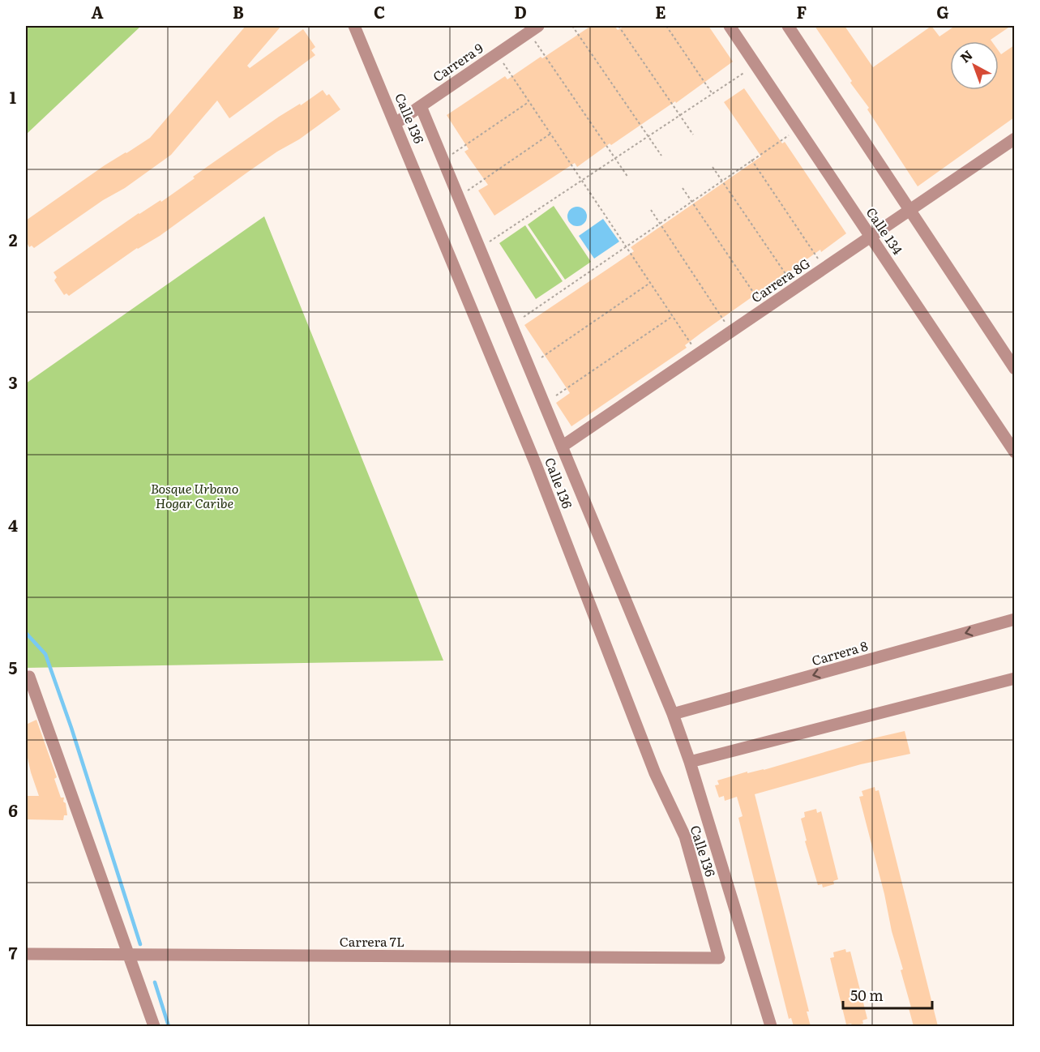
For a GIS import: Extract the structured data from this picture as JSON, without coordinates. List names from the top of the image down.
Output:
{
  "streets": {
    "street": [
      "Carrera 9",
      "Calle 136",
      "Calle 134",
      "Carrera 8G",
      "Carrera 8",
      "Carrera 7L"
    ]
  },
  "crossings": [
    ["Carrera 9", "Calle 136"],
    ["Calle 136", "Carrera 8G"],
    ["Calle 136", "Carrera 8"],
    ["Calle 136", "Carrera 7L"],
    ["Calle 134", "Carrera 8G"]
  ],
  "parks": ["Bosque Urbano Hogar Caribe"],
  "scale_bar": "50 m",
  "north": "top left",
  "grid": {
    "columns": [
      "A",
      "B",
      "C",
      "D",
      "E",
      "F",
      "G"
    ],
    "rows": [
      "1",
      "2",
      "3",
      "4",
      "5",
      "6",
      "7"
    ]
  }
}
